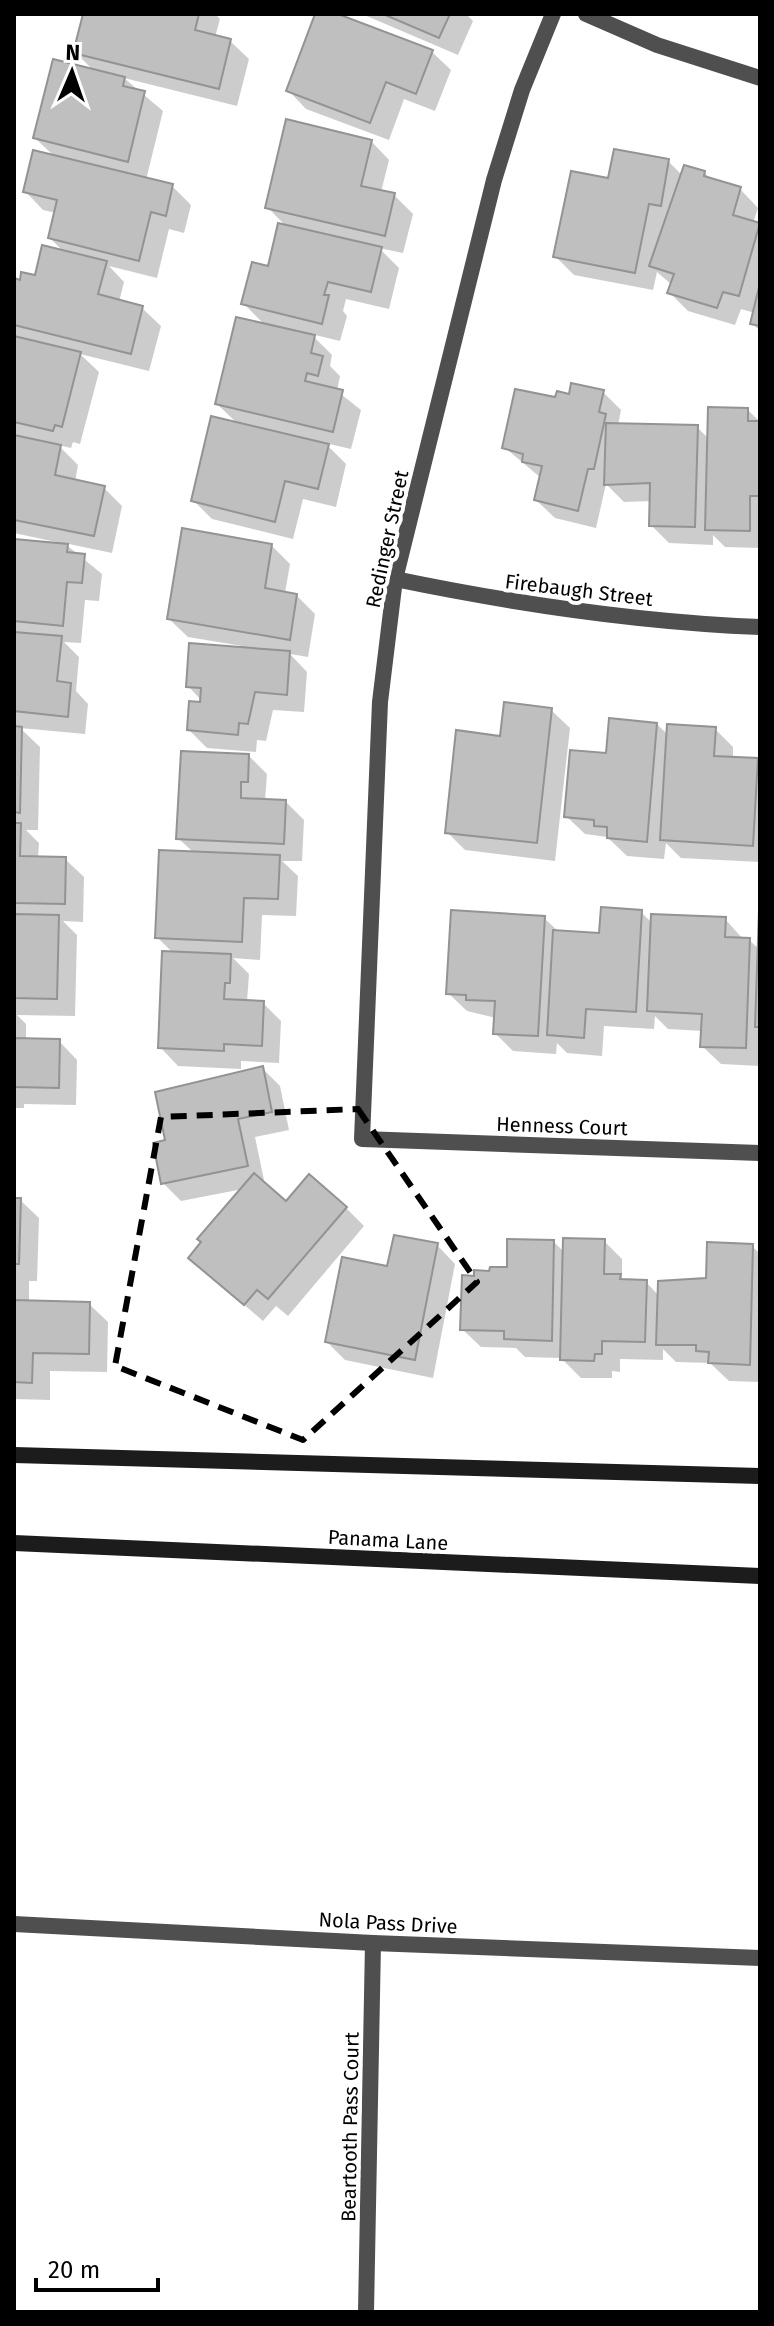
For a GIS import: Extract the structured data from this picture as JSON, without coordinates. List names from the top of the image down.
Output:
{
  "streets": {
    "main road": ["Panama Lane"],
    "street": [
      "Redinger Street",
      "Firebaugh Street",
      "Henness Court",
      "Nola Pass Drive",
      "Beartooth Pass Court"
    ]
  },
  "crossings": [
    ["Redinger Street", "Firebaugh Street"],
    ["Redinger Street", "Henness Court"],
    ["Nola Pass Drive", "Beartooth Pass Court"]
  ],
  "scale_bar": "20 m",
  "north": "top"
}
